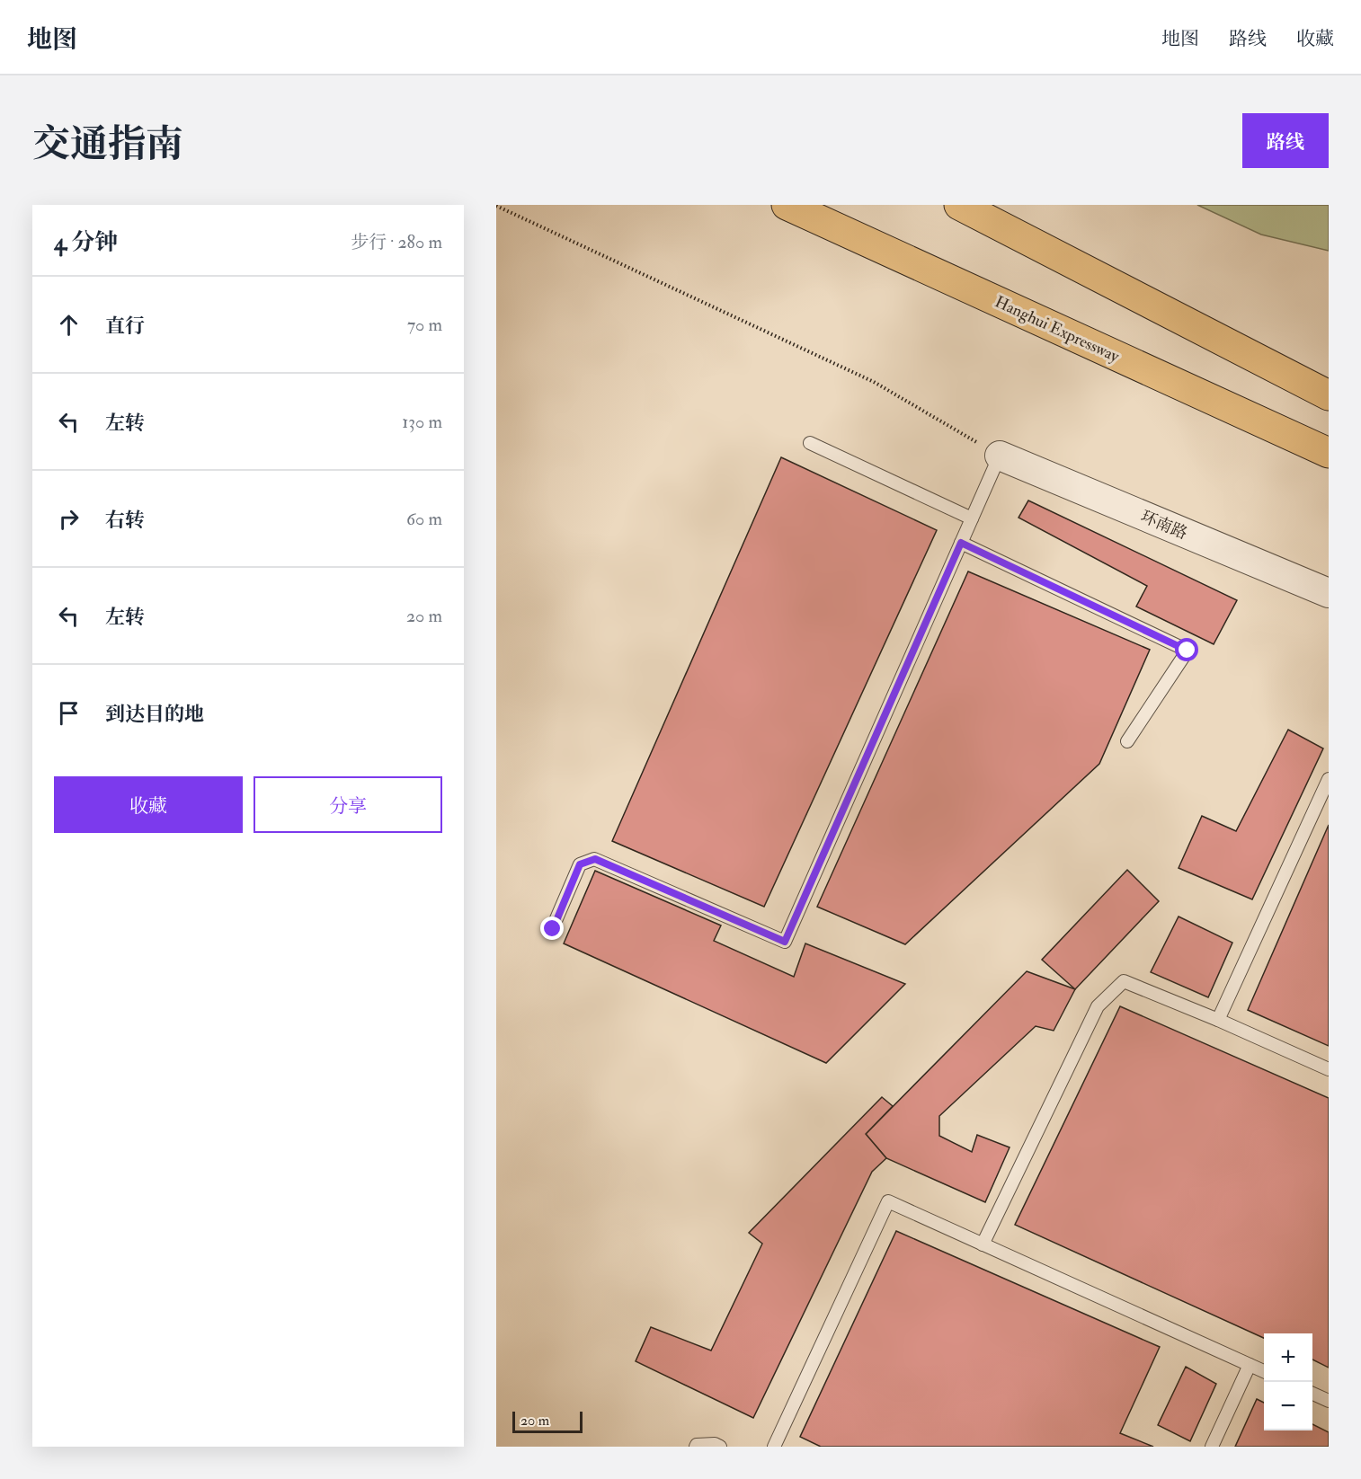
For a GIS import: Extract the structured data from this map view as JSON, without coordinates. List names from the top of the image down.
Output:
{
  "streets": {
    "highway": ["Hanghui Expressway"],
    "street": ["环南路"]
  },
  "scale_bar": "20 m",
  "page": {
    "header": "地图",
    "nav": ["地图", "路线", "收藏"],
    "title": "交通指南",
    "buttons": [
      "路线",
      ["收藏", "分享"]
    ],
    "heading": ["4 分钟", "步行 · 280 m"],
    "list": [
      ["直行", "70 m"],
      ["左转", "130 m"],
      ["右转", "60 m"],
      ["左转", "20 m"],
      "到达目的地"
    ],
    "map_buttons": ["+", "−"],
    "scale": "20 m"
  }
}
